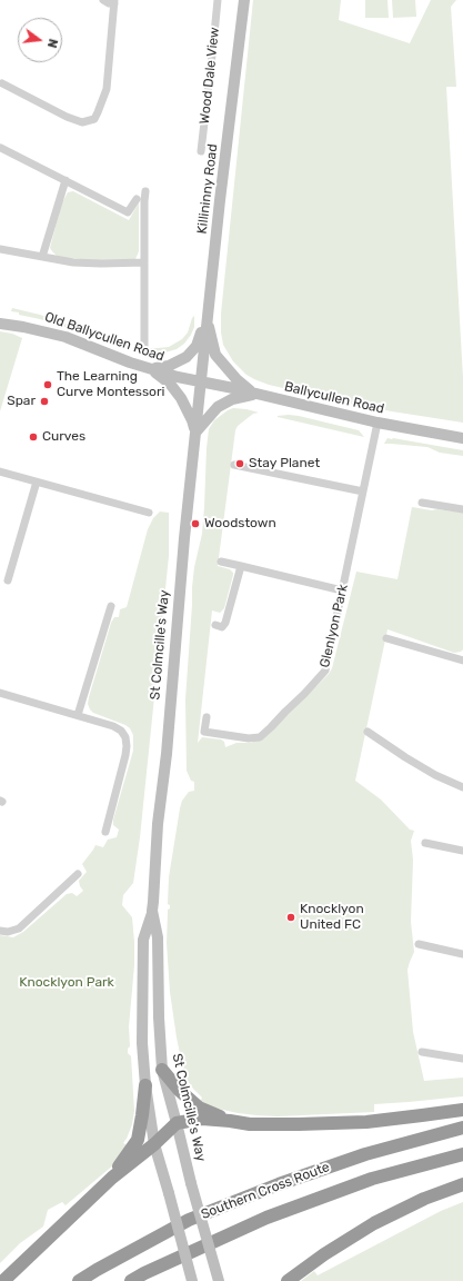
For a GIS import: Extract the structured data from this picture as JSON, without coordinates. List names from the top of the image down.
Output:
{
  "streets": {
    "highway": ["Southern Cross Route"],
    "main road": [
      "Killininny Road",
      "Old Ballycullen Road",
      "Ballycullen Road",
      "St Colmcille's Way"
    ],
    "street": ["Wood Dale View", "Glenlyon Park"]
  },
  "crossings": [
    ["Killininny Road", "Old Ballycullen Road"],
    ["Killininny Road", "Ballycullen Road"],
    ["Killininny Road", "St Colmcille's Way"],
    ["Old Ballycullen Road", "Ballycullen Road"],
    ["Old Ballycullen Road", "St Colmcille's Way"],
    ["Ballycullen Road", "Glenlyon Park"],
    ["Ballycullen Road", "St Colmcille's Way"]
  ],
  "parks": ["Knocklyon Park"],
  "places": [
    "The Learning Curve Montessori",
    "Spar",
    "Curves",
    "Stay Planet",
    "Woodstown",
    "Knocklyon United FC"
  ],
  "north": "right"
}
